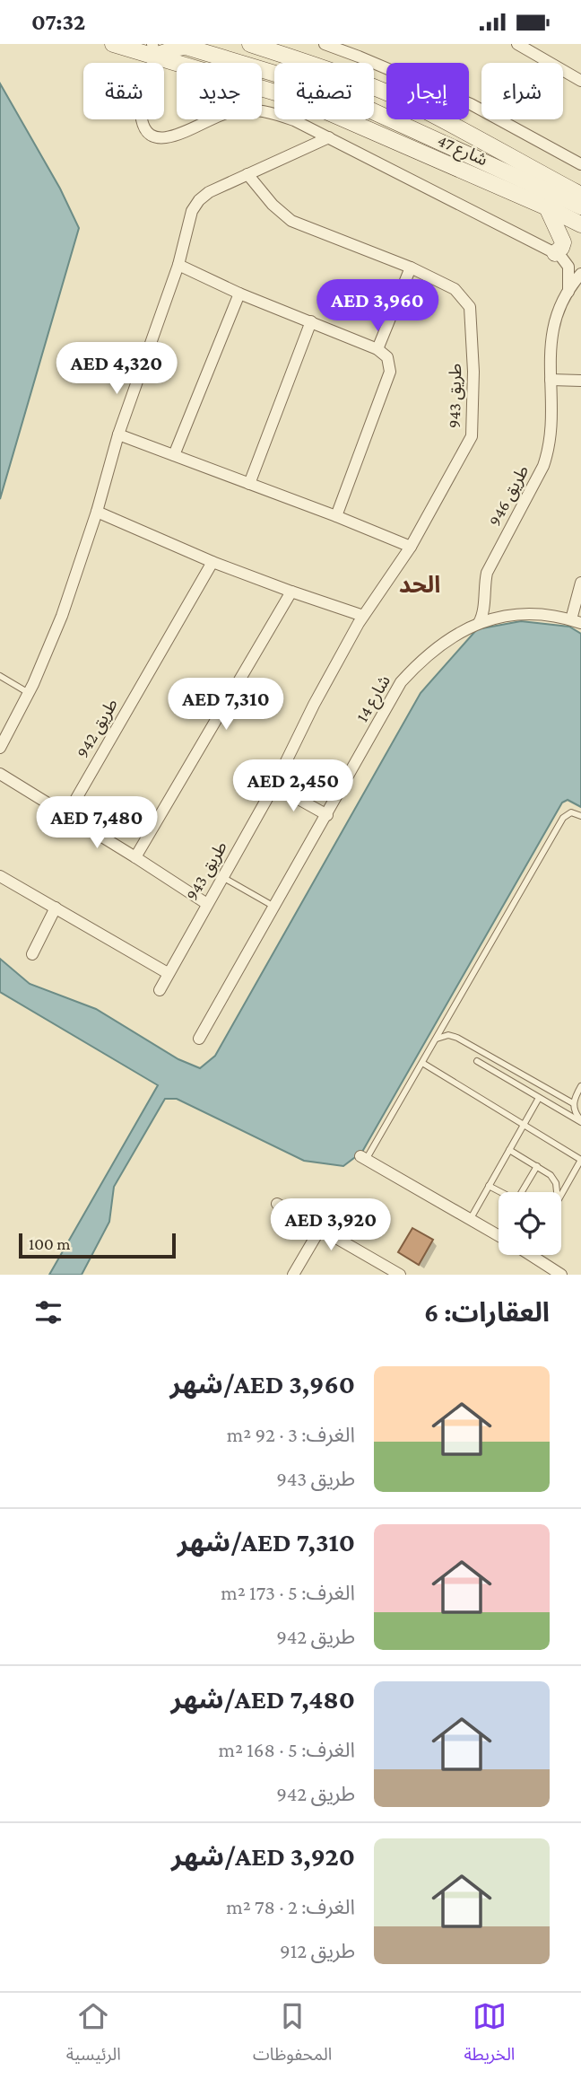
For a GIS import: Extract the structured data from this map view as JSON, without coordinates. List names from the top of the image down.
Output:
{
  "streets": {
    "street": [
      "شارع 47",
      "طريق 943",
      "طريق 946",
      "شارع 14",
      "طريق 942"
    ]
  },
  "crossings": [
    ["طريق 946", "شارع 14"]
  ],
  "districts": ["الحد"],
  "scale_bar": "100 m",
  "page": {
    "status": "07:32",
    "chip": [
      "شراء",
      "إيجار",
      "تصفية",
      "جديد",
      "شقة"
    ],
    "price": [
      "AED 3,960",
      "AED 4,320",
      "AED 7,310",
      "AED 2,450",
      "AED 7,480",
      "AED 3,920"
    ],
    "scale": "100 m",
    "heading": "العقارات: 6",
    "list": [
      {
        "name": "AED 3,960/شهر",
        "note": "الغرف: 3 · 92 m² · طريق 943"
      },
      {
        "name": "AED 7,310/شهر",
        "note": "الغرف: 5 · 173 m² · طريق 942"
      },
      {
        "name": "AED 7,480/شهر",
        "note": "الغرف: 5 · 168 m² · طريق 942"
      },
      {
        "name": "AED 3,920/شهر",
        "note": "الغرف: 2 · 78 m² · طريق 912"
      }
    ],
    "tabs": ["الخريطة", "المحفوظات", "الرئيسية"]
  }
}
